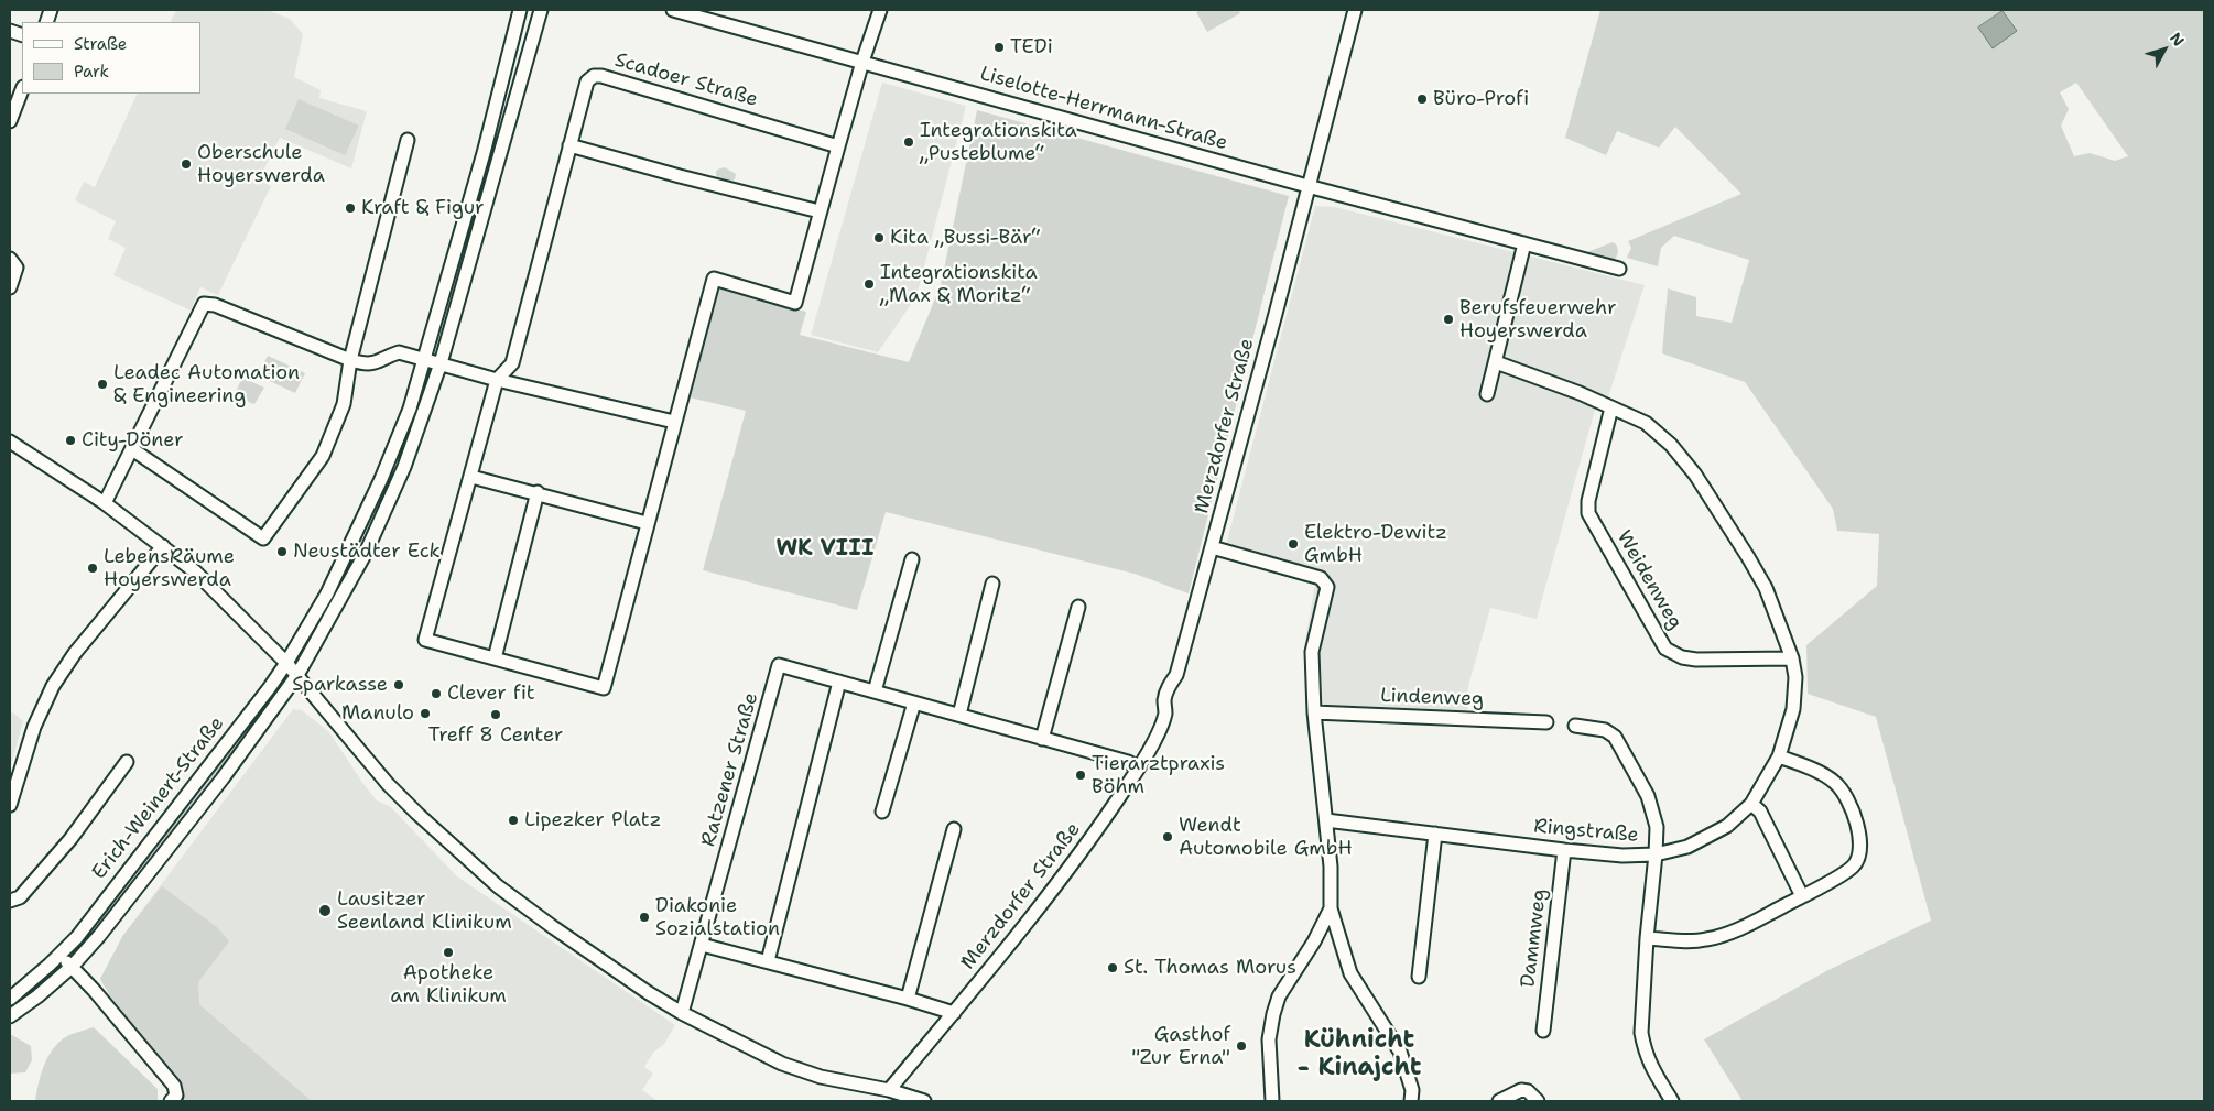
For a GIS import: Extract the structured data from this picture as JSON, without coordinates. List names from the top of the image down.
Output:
{
  "streets": {
    "street": [
      "Scadoer Straße",
      "Liselotte-Herrmann-Straße",
      "Merzdorfer Straße",
      "Weidenweg",
      "Lindenweg",
      "Ratzener Straße",
      "Erich-Weinert-Straße",
      "Ringstraße",
      "Dammweg"
    ]
  },
  "crossings": [
    ["Liselotte-Herrmann-Straße", "Merzdorfer Straße"],
    ["Merzdorfer Straße", "Ratzener Straße"],
    ["Weidenweg", "Ringstraße"],
    ["Ringstraße", "Dammweg"]
  ],
  "districts": ["WK VIII", "Kühnicht - Kinajcht"],
  "places": [
    "TEDi",
    "Büro-Profi",
    "Integrationskita „Pusteblume“",
    "Oberschule Hoyerswerda",
    "Kraft & Figur",
    "Kita „Bussi-Bär“",
    "Integrationskita „Max & Moritz“",
    "Berufsfeuerwehr Hoyerswerda",
    "Leadec Automation & Engineering",
    "City-Döner",
    "Elektro-Dewitz GmbH",
    "Neustädter Eck",
    "LebensRäume Hoyerswerda",
    "Sparkasse",
    "Clever fit",
    "Manulo",
    "Treff 8 Center",
    "Tierarztpraxis Böhm",
    "Lipezker Platz",
    "Wendt Automobile GmbH",
    "Lausitzer Seenland Klinikum",
    "Diakonie Sozialstation",
    "Apotheke am Klinikum",
    "St. Thomas Morus",
    "Gasthof \"Zur Erna\""
  ],
  "legend": ["Straße", "Park"],
  "north": "top right"
}
